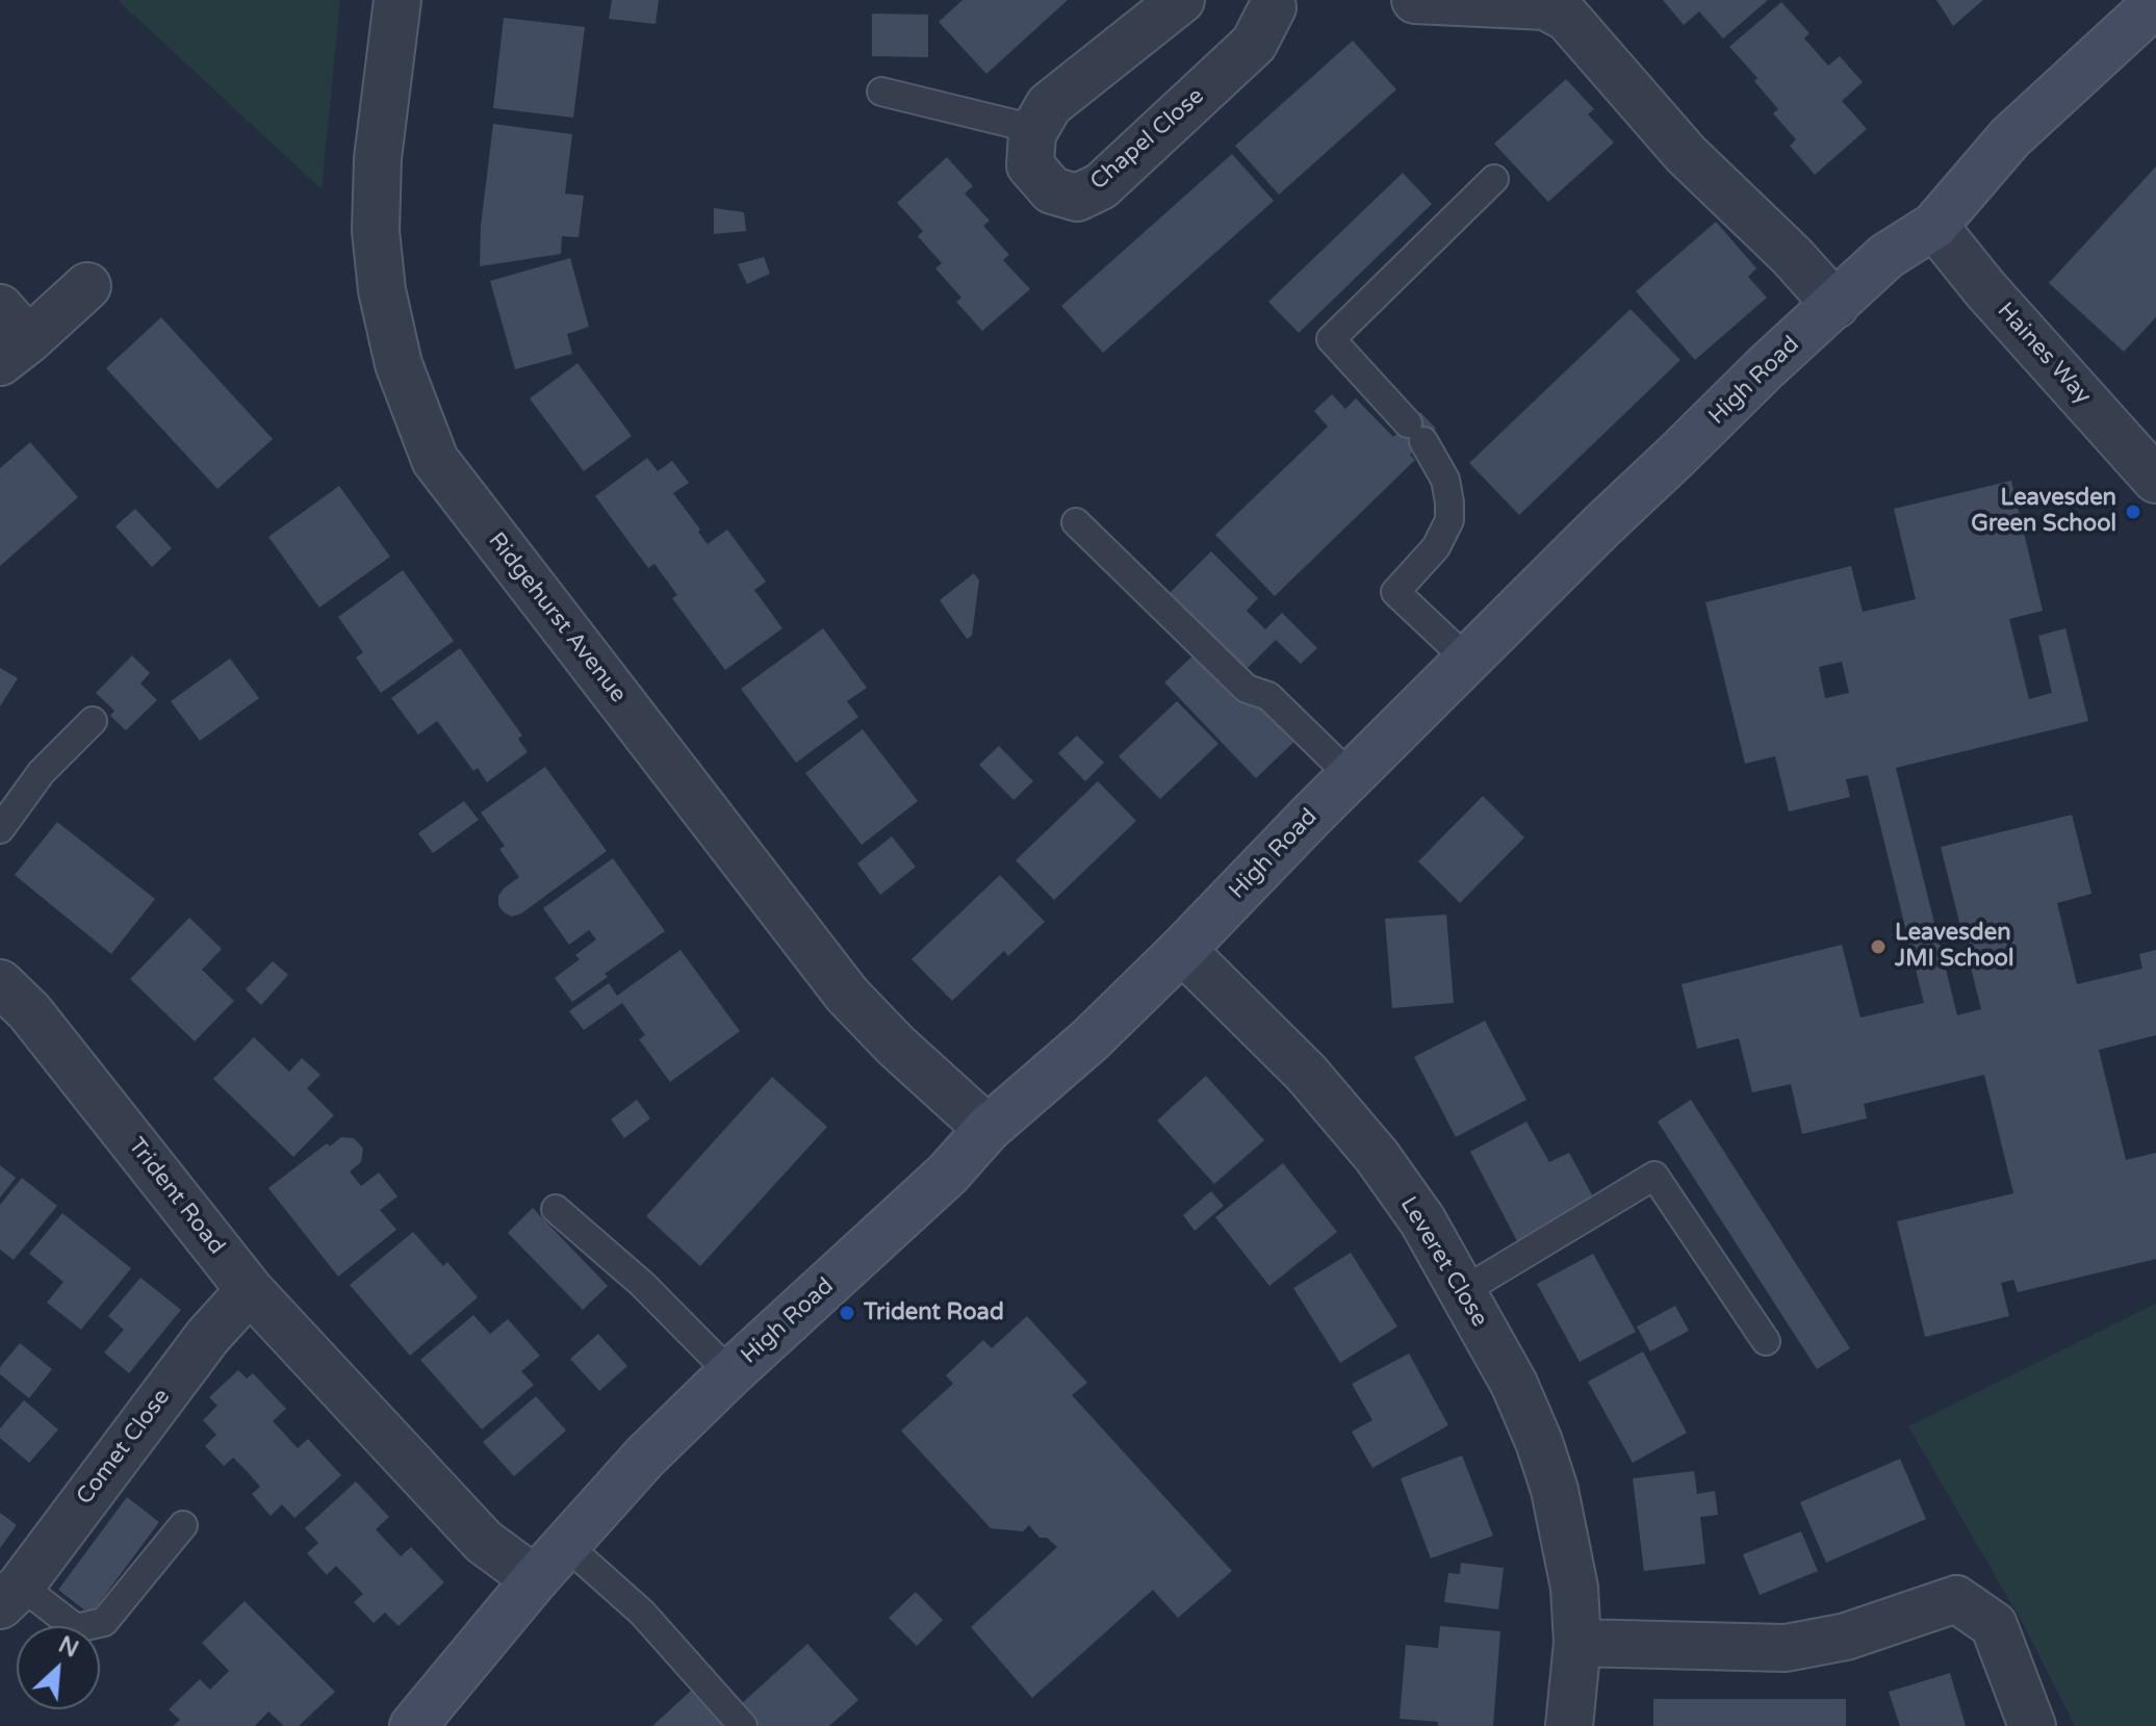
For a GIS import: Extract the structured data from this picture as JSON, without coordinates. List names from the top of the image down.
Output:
{
  "streets": {
    "street": [
      "Chapel Close",
      "Haines Way",
      "High Road",
      "Ridgehurst Avenue",
      "Trident Road",
      "Leveret Close",
      "Comet Close"
    ]
  },
  "crossings": [
    ["Haines Way", "High Road"],
    ["High Road", "Ridgehurst Avenue"],
    ["High Road", "Trident Road"],
    ["High Road", "Leveret Close"],
    ["Trident Road", "Comet Close"]
  ],
  "places": ["Leavesden Green School", "Leavesden JMI School", "Trident Road"],
  "north": "top right"
}
